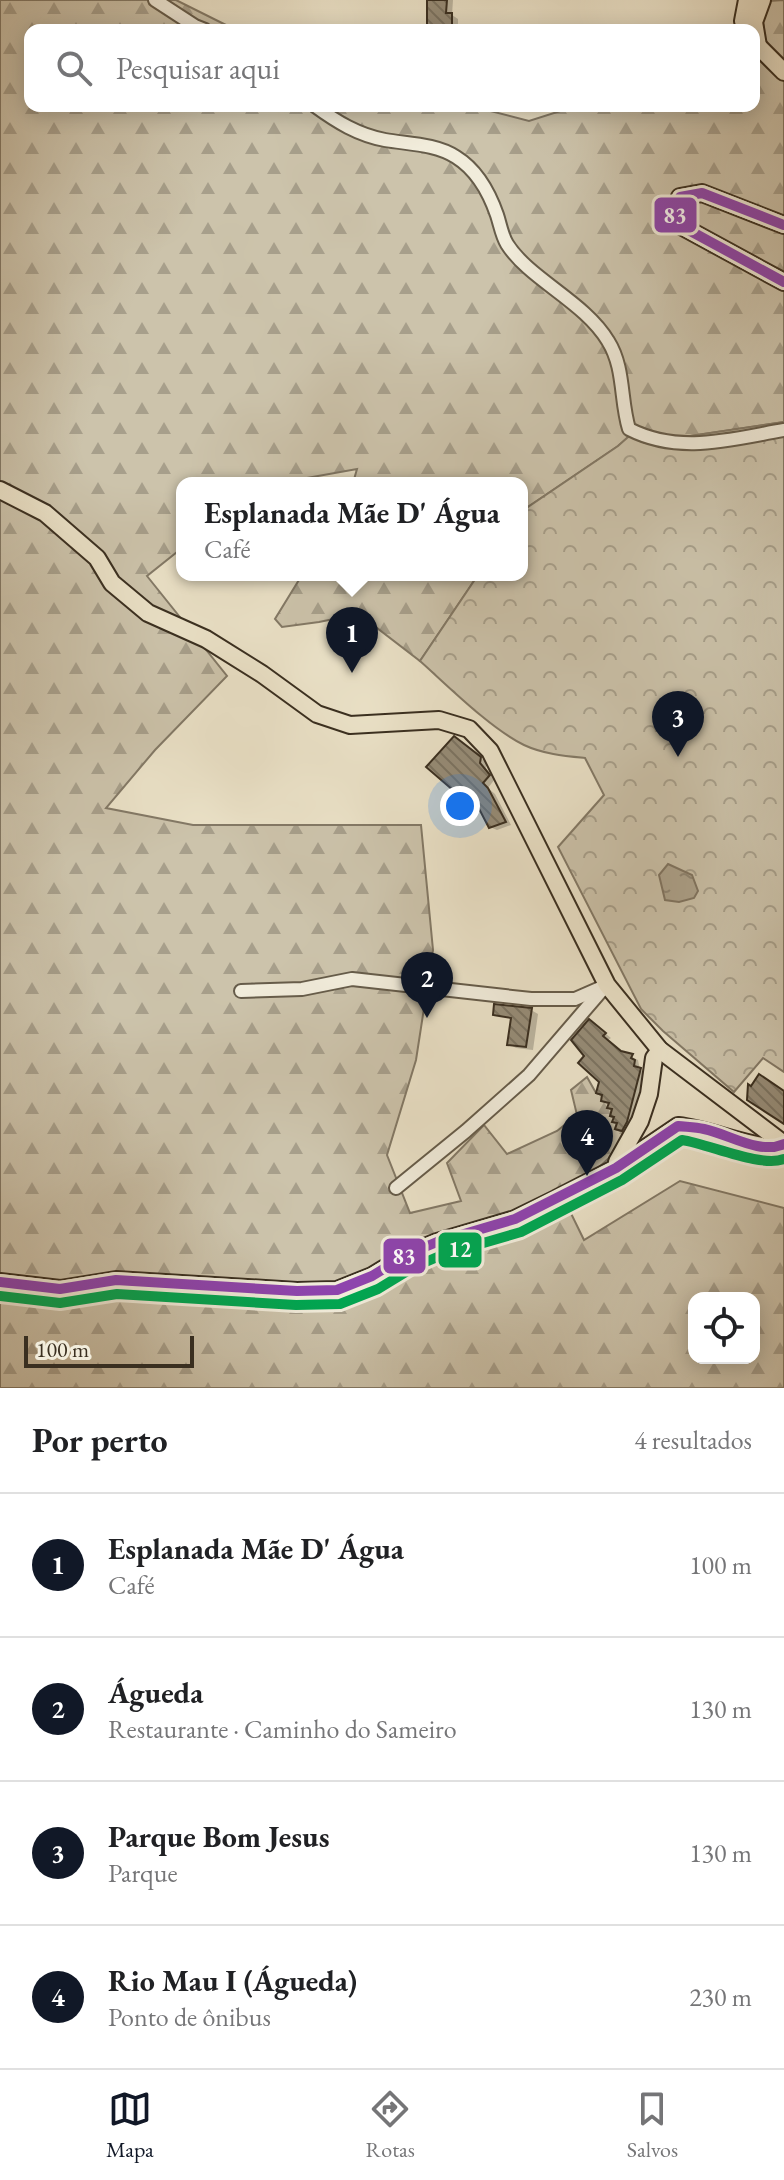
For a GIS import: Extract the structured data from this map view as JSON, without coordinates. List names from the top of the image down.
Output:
{
  "lines": ["transit line 83", "transit line 12"],
  "scale_bar": "100 m",
  "page": {
    "search": "Pesquisar aqui",
    "popup": ["Esplanada Mãe D' Água", "Café"],
    "pins": [
      "1",
      "3",
      "2",
      "4"
    ],
    "scale": "100 m",
    "heading": ["Por perto", "4 resultados"],
    "list": [
      {
        "mark": "1",
        "name": "Esplanada Mãe D' Água",
        "note": "Café",
        "value": "100 m"
      },
      {
        "mark": "2",
        "name": "Águeda",
        "note": "Restaurante · Caminho do Sameiro",
        "value": "130 m"
      },
      {
        "mark": "3",
        "name": "Parque Bom Jesus",
        "note": "Parque",
        "value": "130 m"
      },
      {
        "mark": "4",
        "name": "Rio Mau I (Águeda)",
        "note": "Ponto de ônibus",
        "value": "230 m"
      }
    ],
    "nav": ["Mapa", "Rotas", "Salvos"]
  }
}
